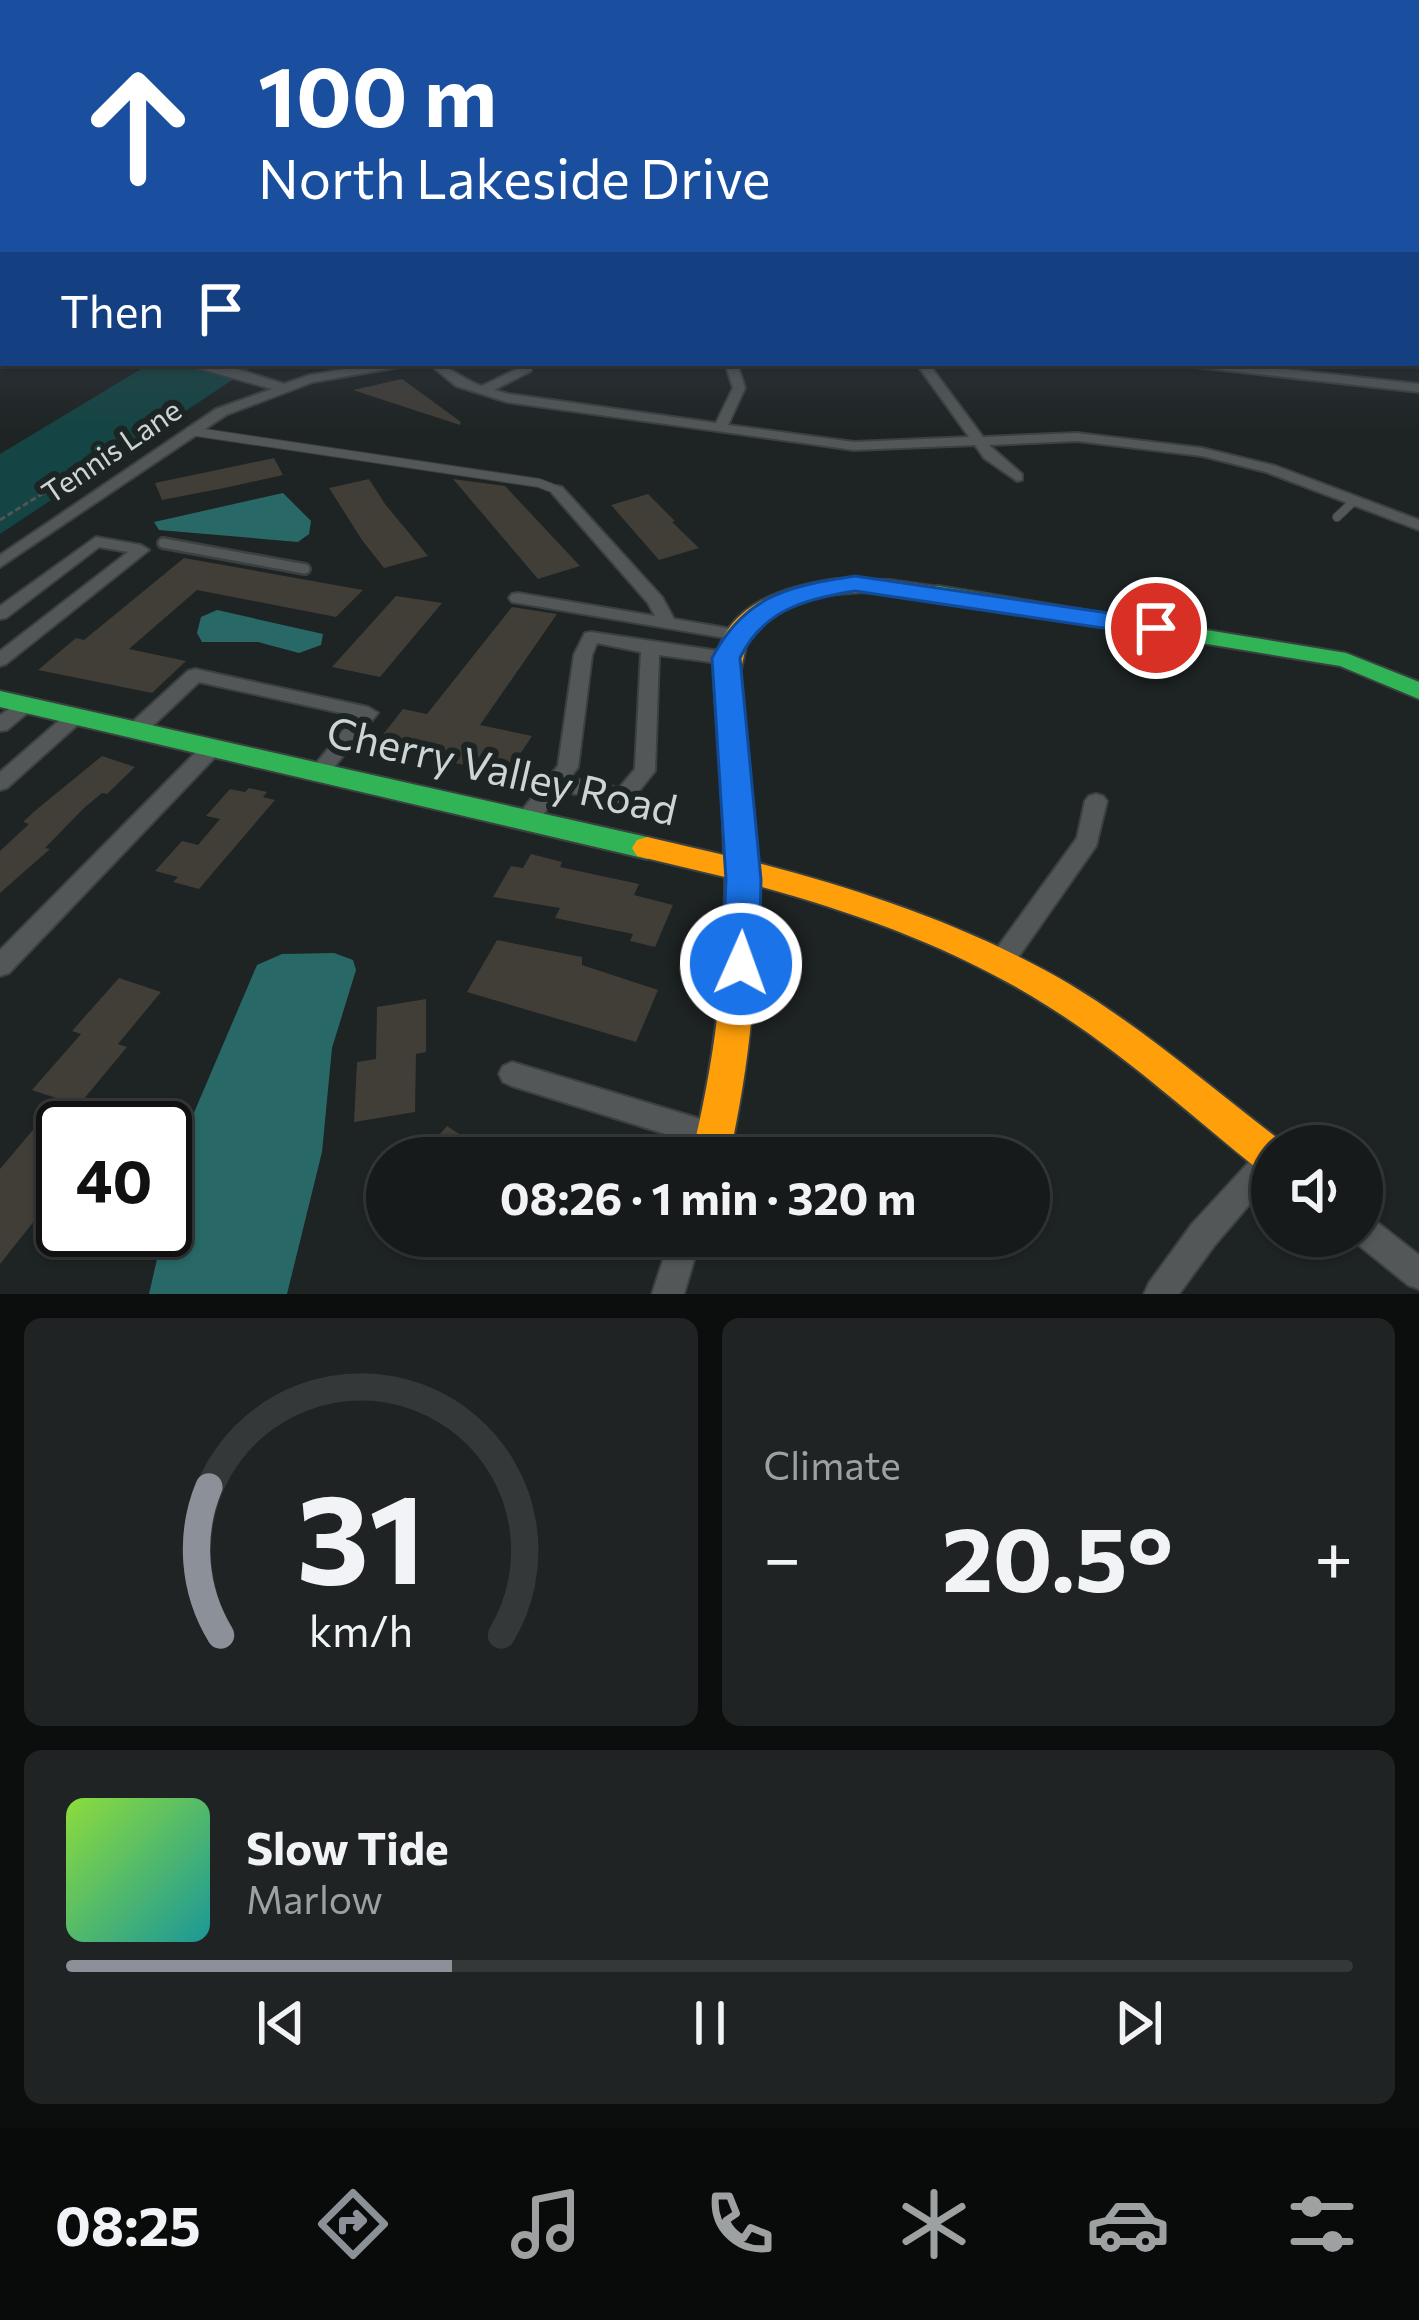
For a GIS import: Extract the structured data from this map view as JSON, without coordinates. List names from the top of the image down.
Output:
{
  "streets": {
    "street": ["Tennis Lane", "Cherry Valley Road"]
  },
  "page": {
    "turn": ["100 m", "North Lakeside Drive"],
    "then": "Then",
    "limit": "40",
    "trip": "08:26 · 1 min · 320 m",
    "tile": "Climate",
    "heat": ["−", "20.5°", "+"],
    "song": ["Slow Tide", "Marlow"],
    "tabs": "08:25",
    "gauge": ["31", "km/h"]
  }
}
